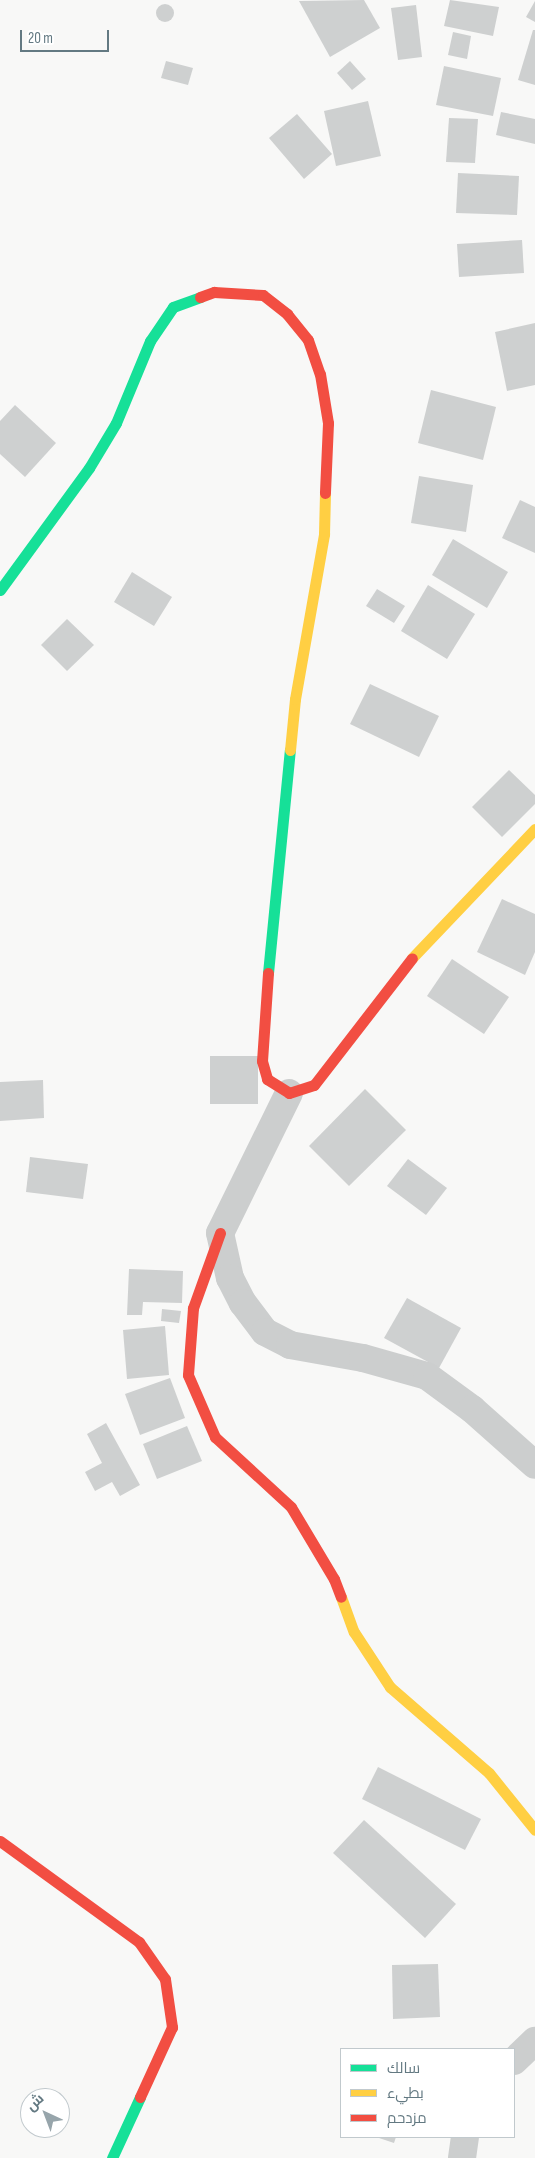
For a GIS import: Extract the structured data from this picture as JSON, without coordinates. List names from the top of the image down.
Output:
{
  "legend": ["سالك", "بطيء", "مزدحم"],
  "scale_bar": "20 m",
  "north": "top left"
}
